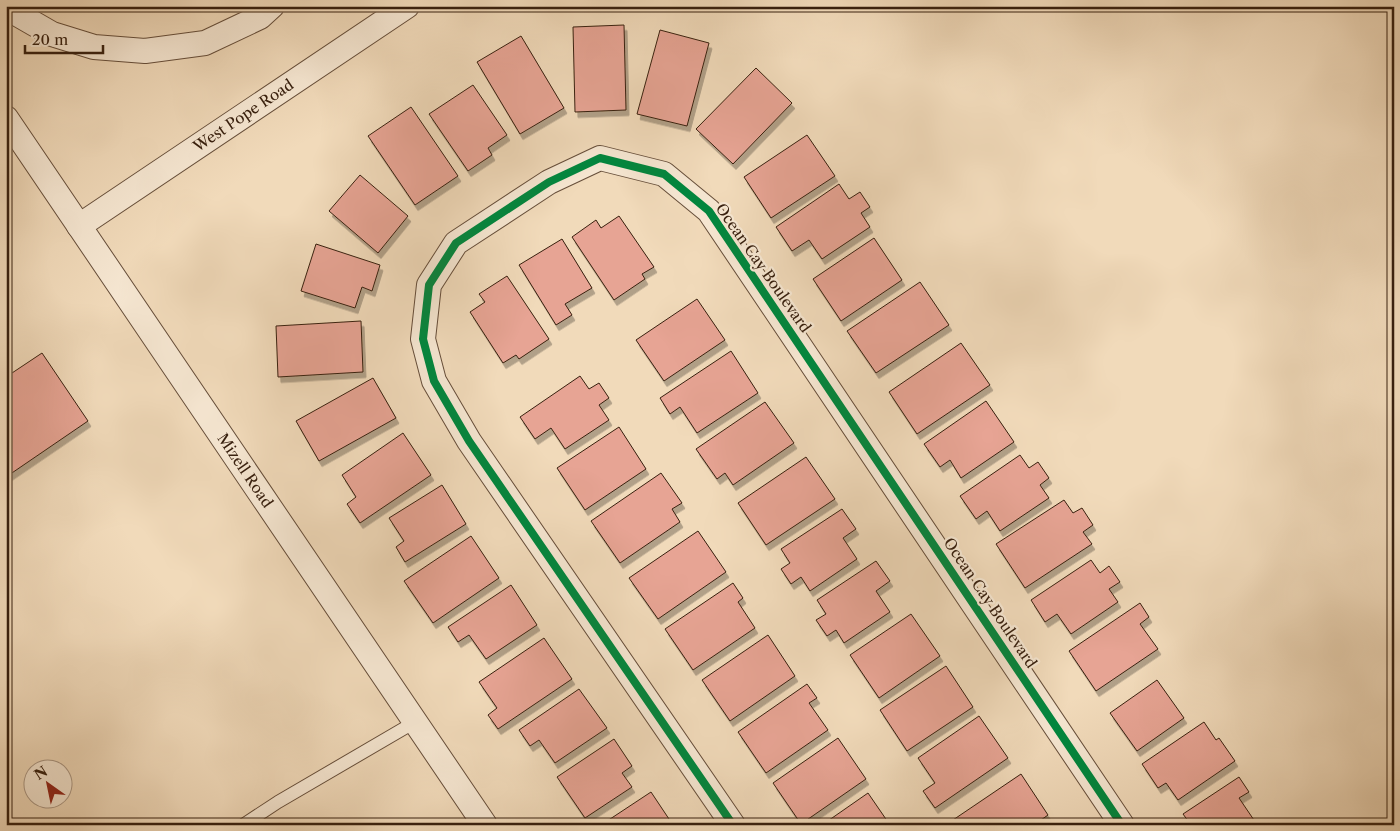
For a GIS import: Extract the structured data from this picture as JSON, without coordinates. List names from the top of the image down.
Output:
{
  "streets": {
    "street": ["West Pope Road", "Ocean Cay Boulevard", "Mizell Road"]
  },
  "crossings": [
    ["West Pope Road", "Mizell Road"]
  ],
  "scale_bar": "20 m",
  "north": "top left"
}
